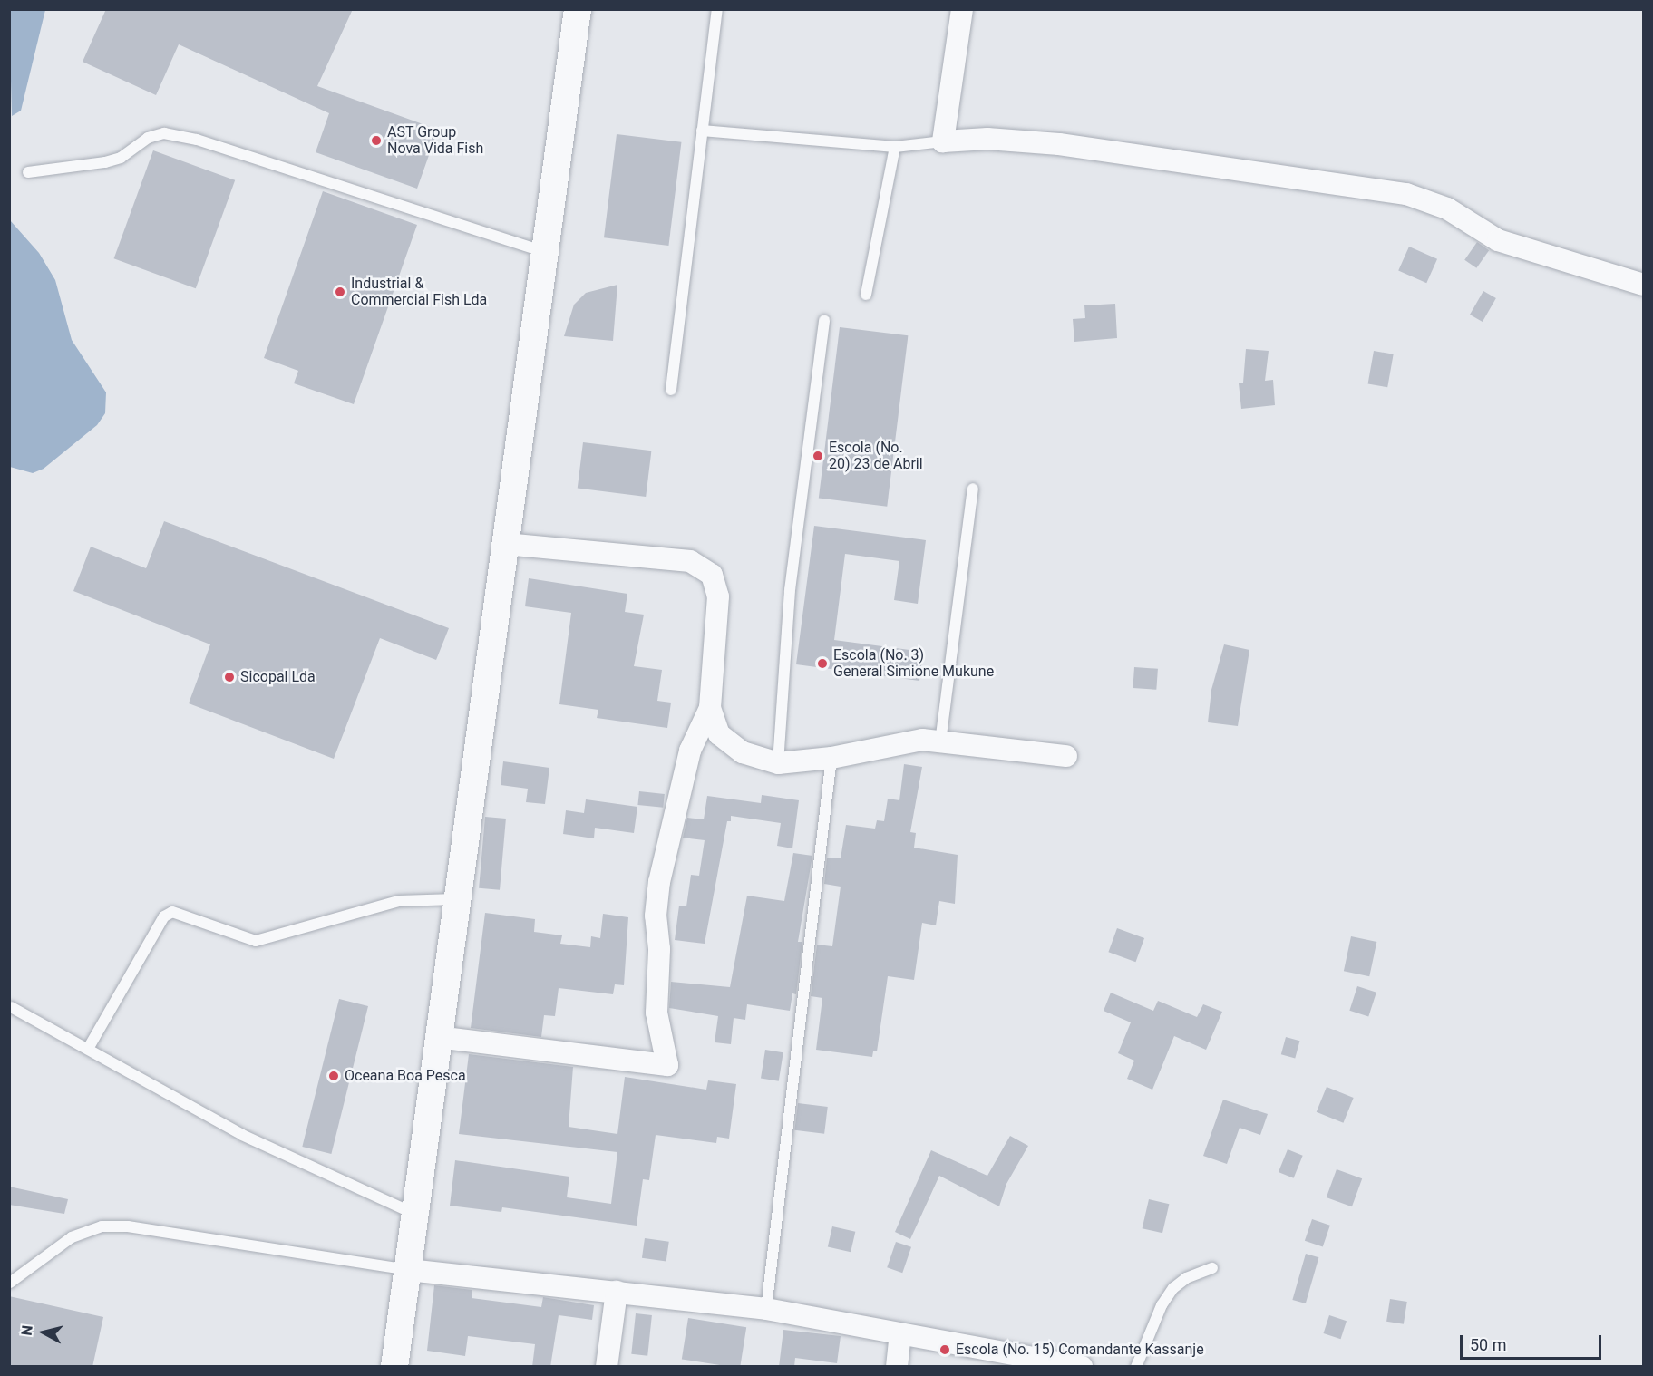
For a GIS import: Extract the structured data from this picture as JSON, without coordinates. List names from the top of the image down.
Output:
{
  "places": [
    "AST Group Nova Vida Fish",
    "Industrial & Commercial Fish Lda",
    "Escola (No. 20) 23 de Abril",
    "Escola (No. 3) General Simione Mukune",
    "Sicopal Lda",
    "Oceana Boa Pesca",
    "Escola (No. 15) Comandante Kassanje"
  ],
  "scale_bar": "50 m",
  "north": "left"
}
